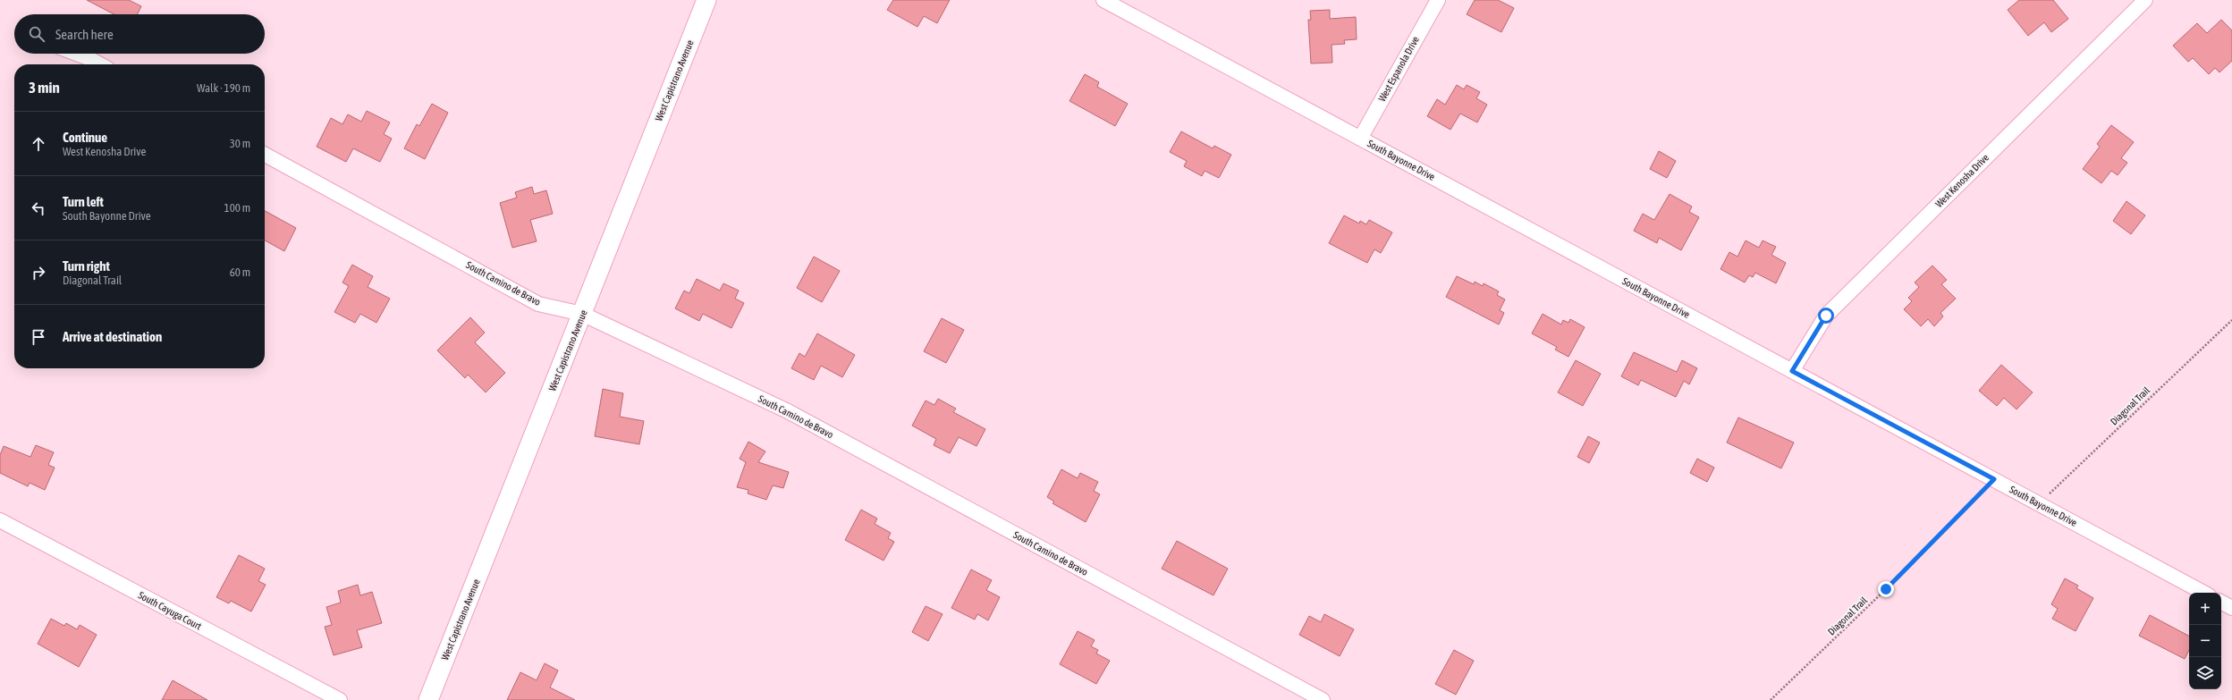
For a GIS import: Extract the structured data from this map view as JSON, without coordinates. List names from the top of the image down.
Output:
{
  "streets": {
    "street": [
      "West Espanola Drive",
      "West Capistrano Avenue",
      "South Bayonne Drive",
      "West Kenosha Drive",
      "South Camino de Bravo",
      "South Cayuga Court"
    ],
    "path": ["Diagonal Trail"]
  },
  "crossings": [
    ["West Espanola Drive", "South Bayonne Drive"],
    ["West Capistrano Avenue", "South Camino de Bravo"],
    ["South Bayonne Drive", "West Kenosha Drive"],
    ["South Bayonne Drive", "Diagonal Trail"]
  ],
  "page": {
    "search": "Search here",
    "heading": ["3 min", "Walk · 190 m"],
    "list": [
      ["Continue", "West Kenosha Drive", "30 m"],
      ["Turn left", "South Bayonne Drive", "100 m"],
      ["Turn right", "Diagonal Trail", "60 m"],
      "Arrive at destination"
    ],
    "map_buttons": ["+", "−"]
  }
}
